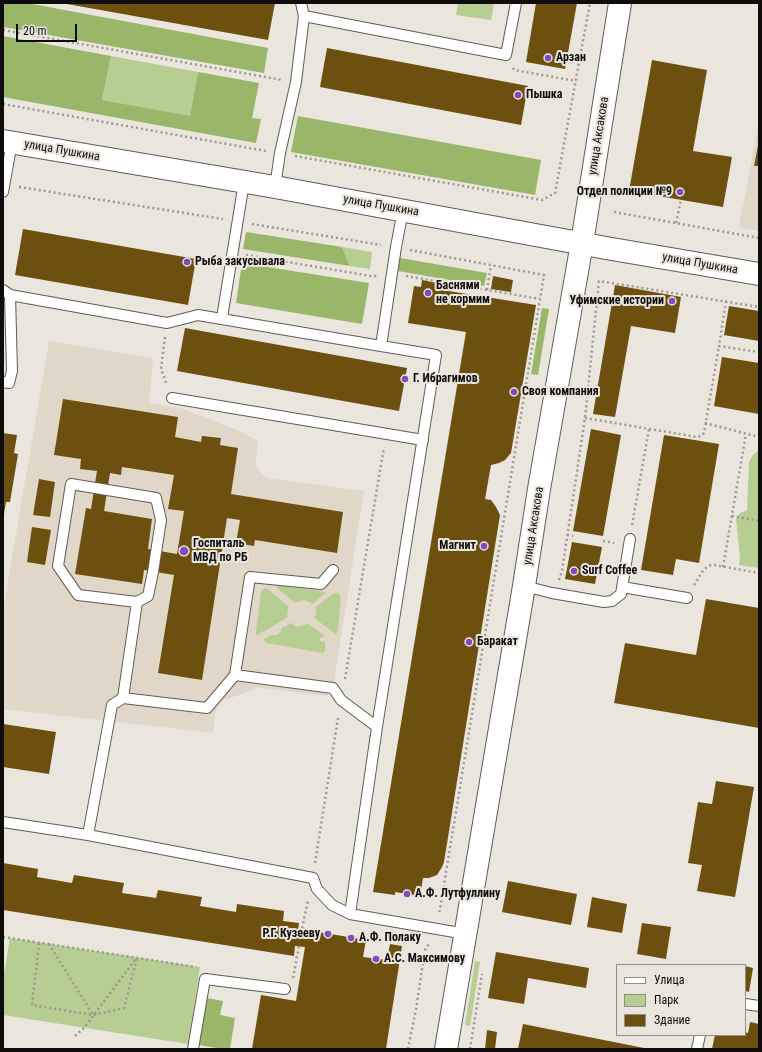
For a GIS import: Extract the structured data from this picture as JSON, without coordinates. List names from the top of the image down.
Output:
{
  "streets": {
    "street": ["улица Аксакова", "улица Пушкина"]
  },
  "crossings": [
    ["улица Аксакова", "улица Пушкина"]
  ],
  "places": [
    "Арзан",
    "Пышка",
    "Отдел полиции №9",
    "Рыба закусывала",
    "Баснями не кормим",
    "Уфимские истории",
    "Г. Ибрагимов",
    "Своя компания",
    "Магнит",
    "Госпиталь МВД по РБ",
    "Surf Coffee",
    "Баракат",
    "А.Ф. Лутфуллину",
    "Р.Г. Кузееву",
    "А.Ф. Полаку",
    "А.С. Максимову"
  ],
  "legend": ["Улица", "Парк", "Здание"],
  "scale_bar": "20 m"
}
